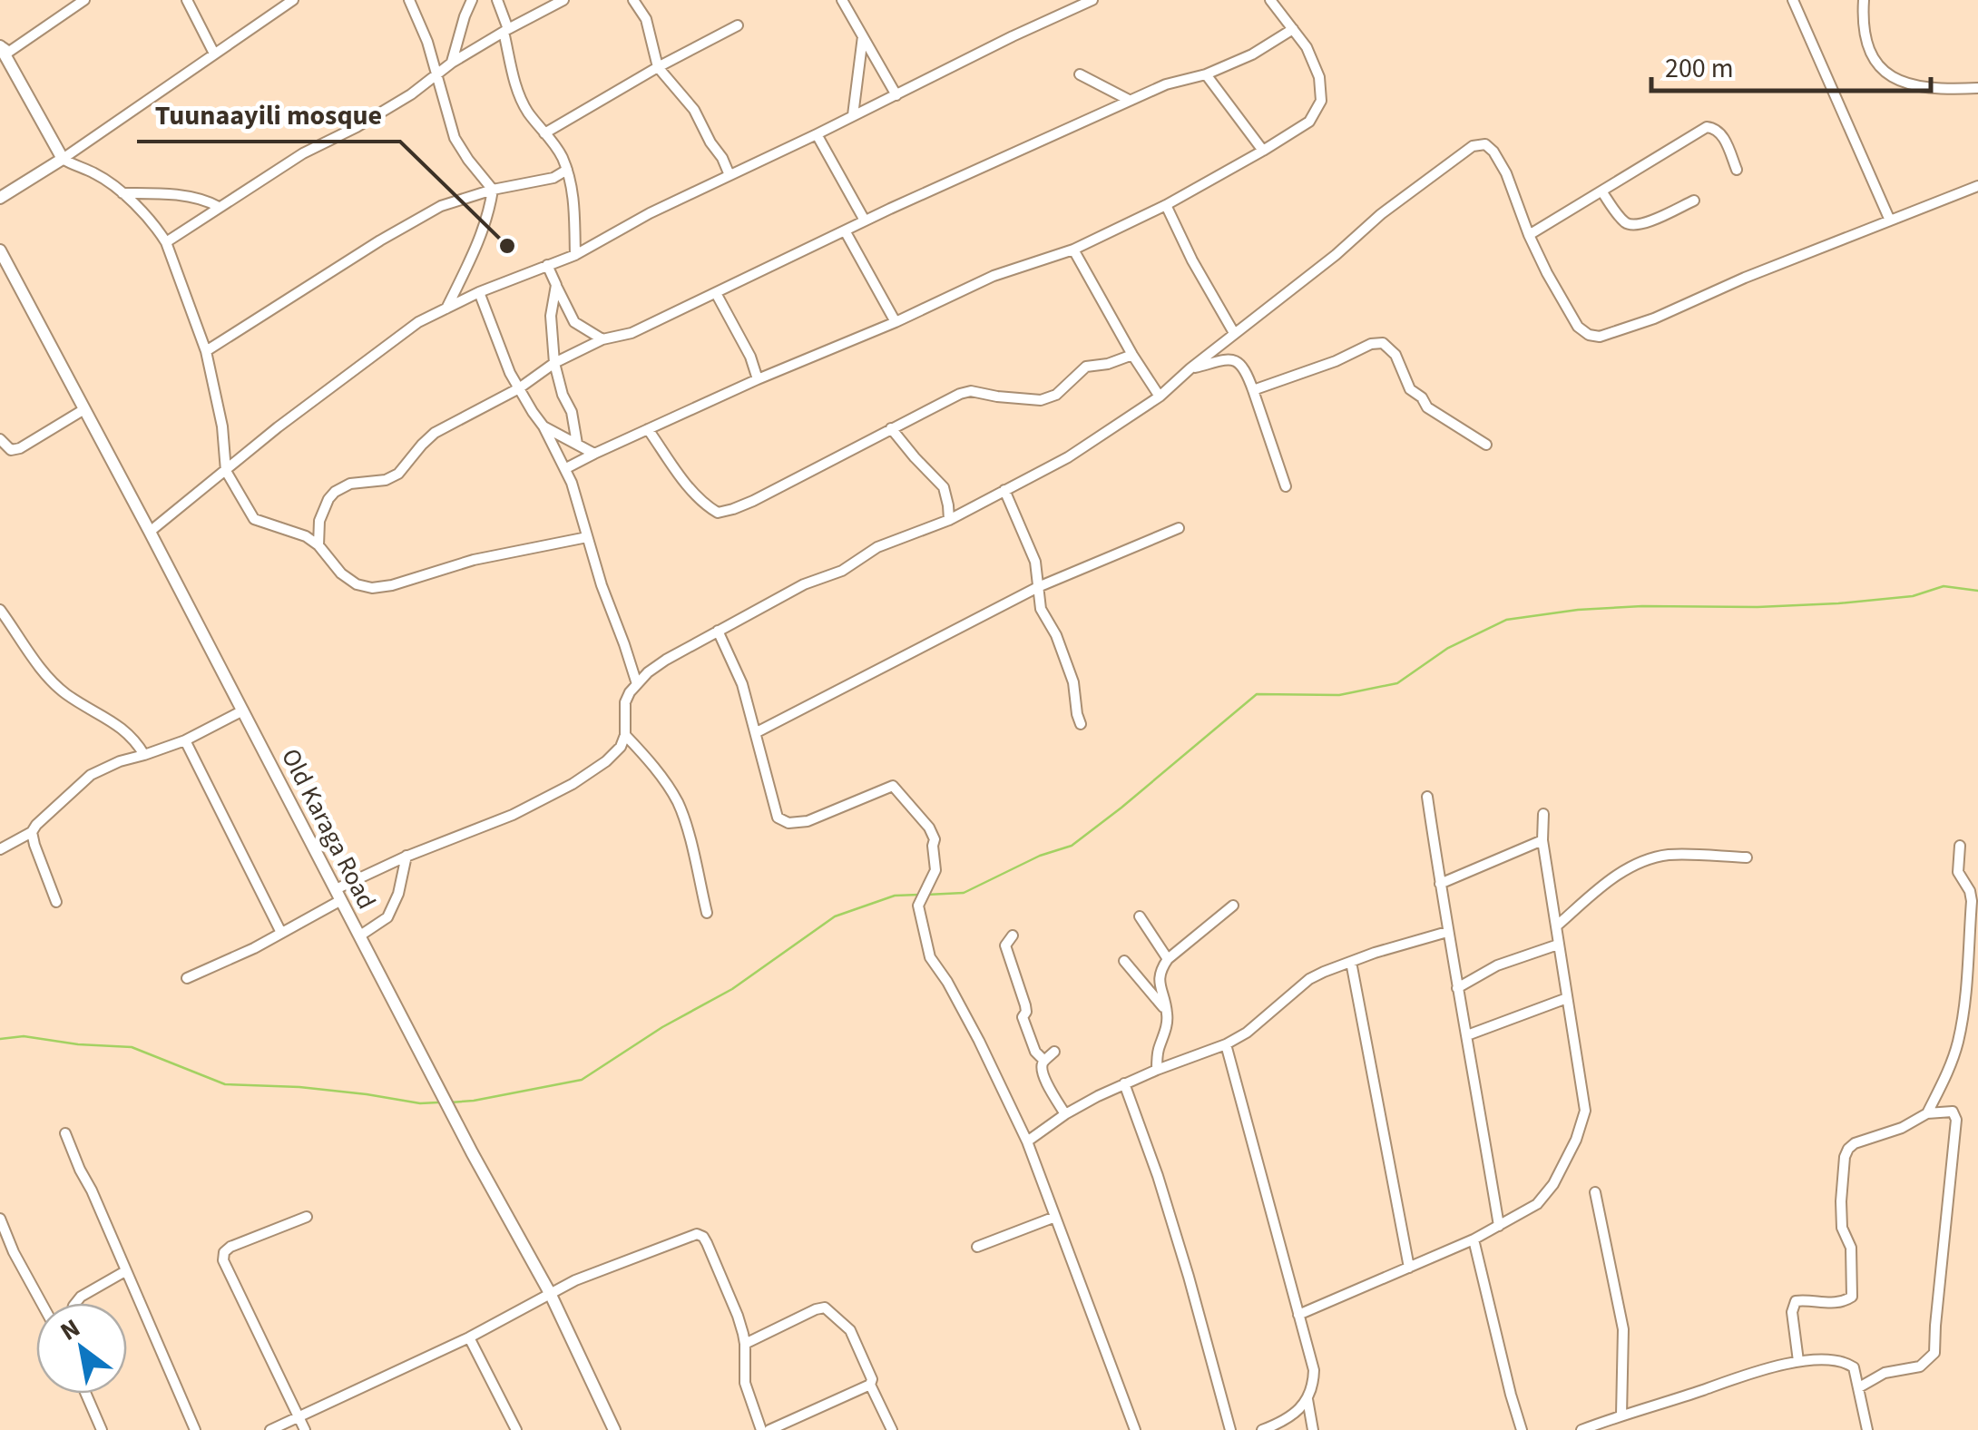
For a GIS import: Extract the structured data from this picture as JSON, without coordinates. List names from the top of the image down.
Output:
{
  "streets": {
    "street": ["Old Karaga Road"]
  },
  "places": ["Tuunaayili mosque"],
  "scale_bar": "200 m",
  "north": "top left"
}
